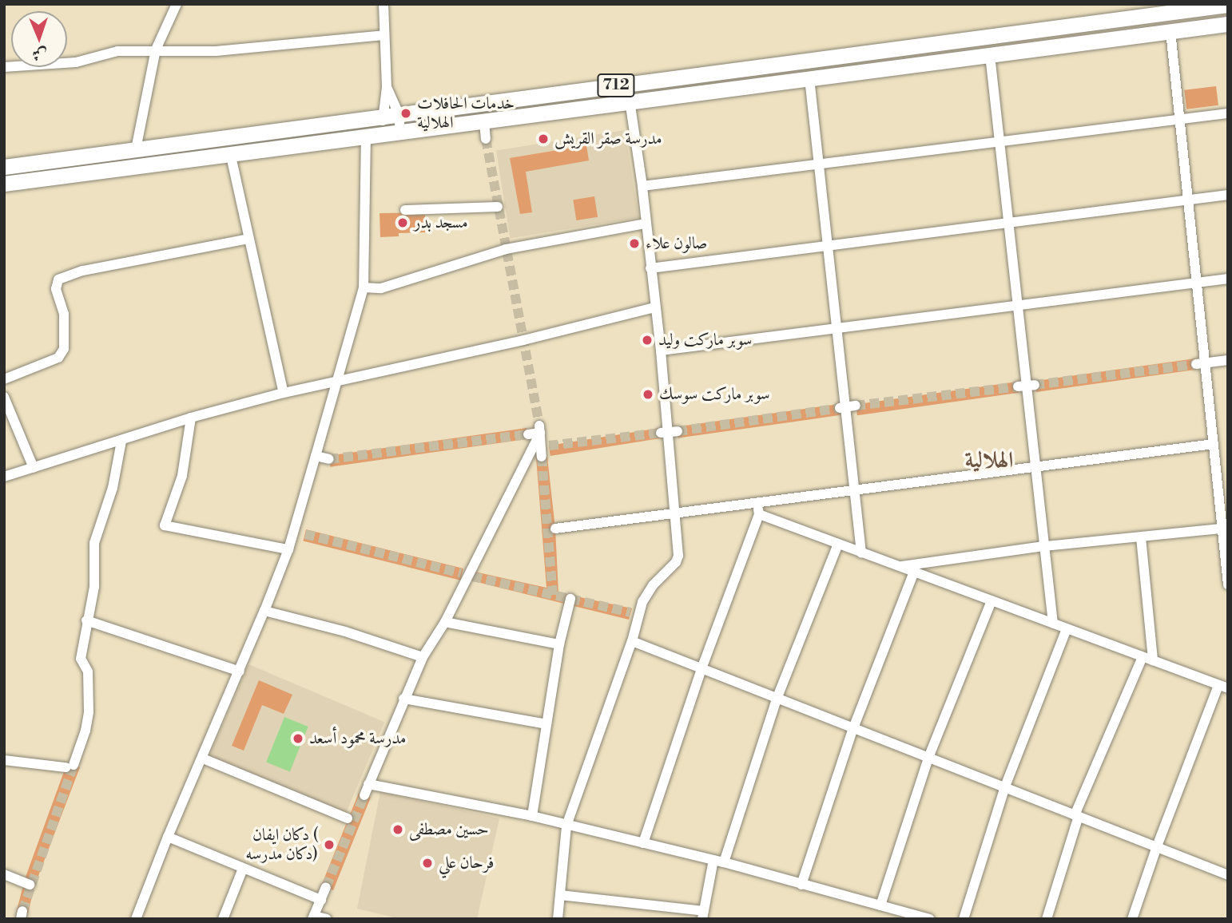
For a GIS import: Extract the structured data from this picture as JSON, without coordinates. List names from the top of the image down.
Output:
{
  "streets": {
    "main road": ["712"]
  },
  "districts": ["الهلالية"],
  "places": [
    "خدمات الحافلات الهلالية",
    "مدرسة صقر القريش",
    "مسجد بدر",
    "صالون علاء",
    "سوبر ماركت وليد",
    "سوبر ماركت سوسك",
    "مدرسة محمود أسعد",
    "حسين مصطفى",
    "دكان ايفان ( دكان مدرسه)",
    "فرحان علي"
  ],
  "north": "bottom"
}
